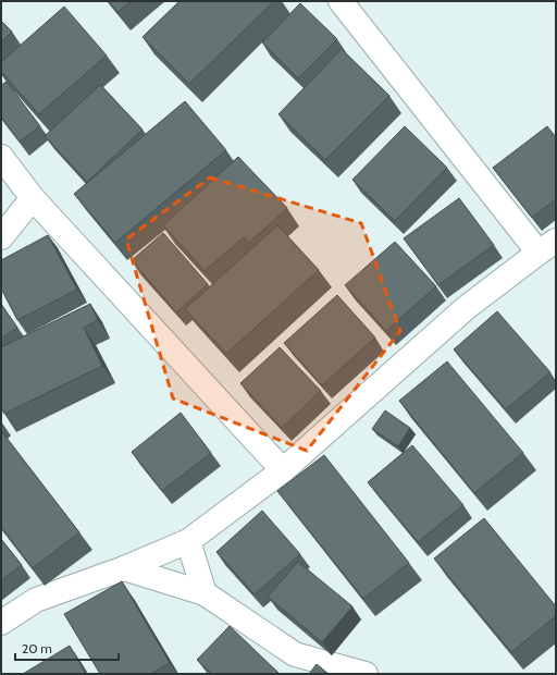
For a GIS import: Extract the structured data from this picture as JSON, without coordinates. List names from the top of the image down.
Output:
{
  "scale_bar": "20 m"
}
